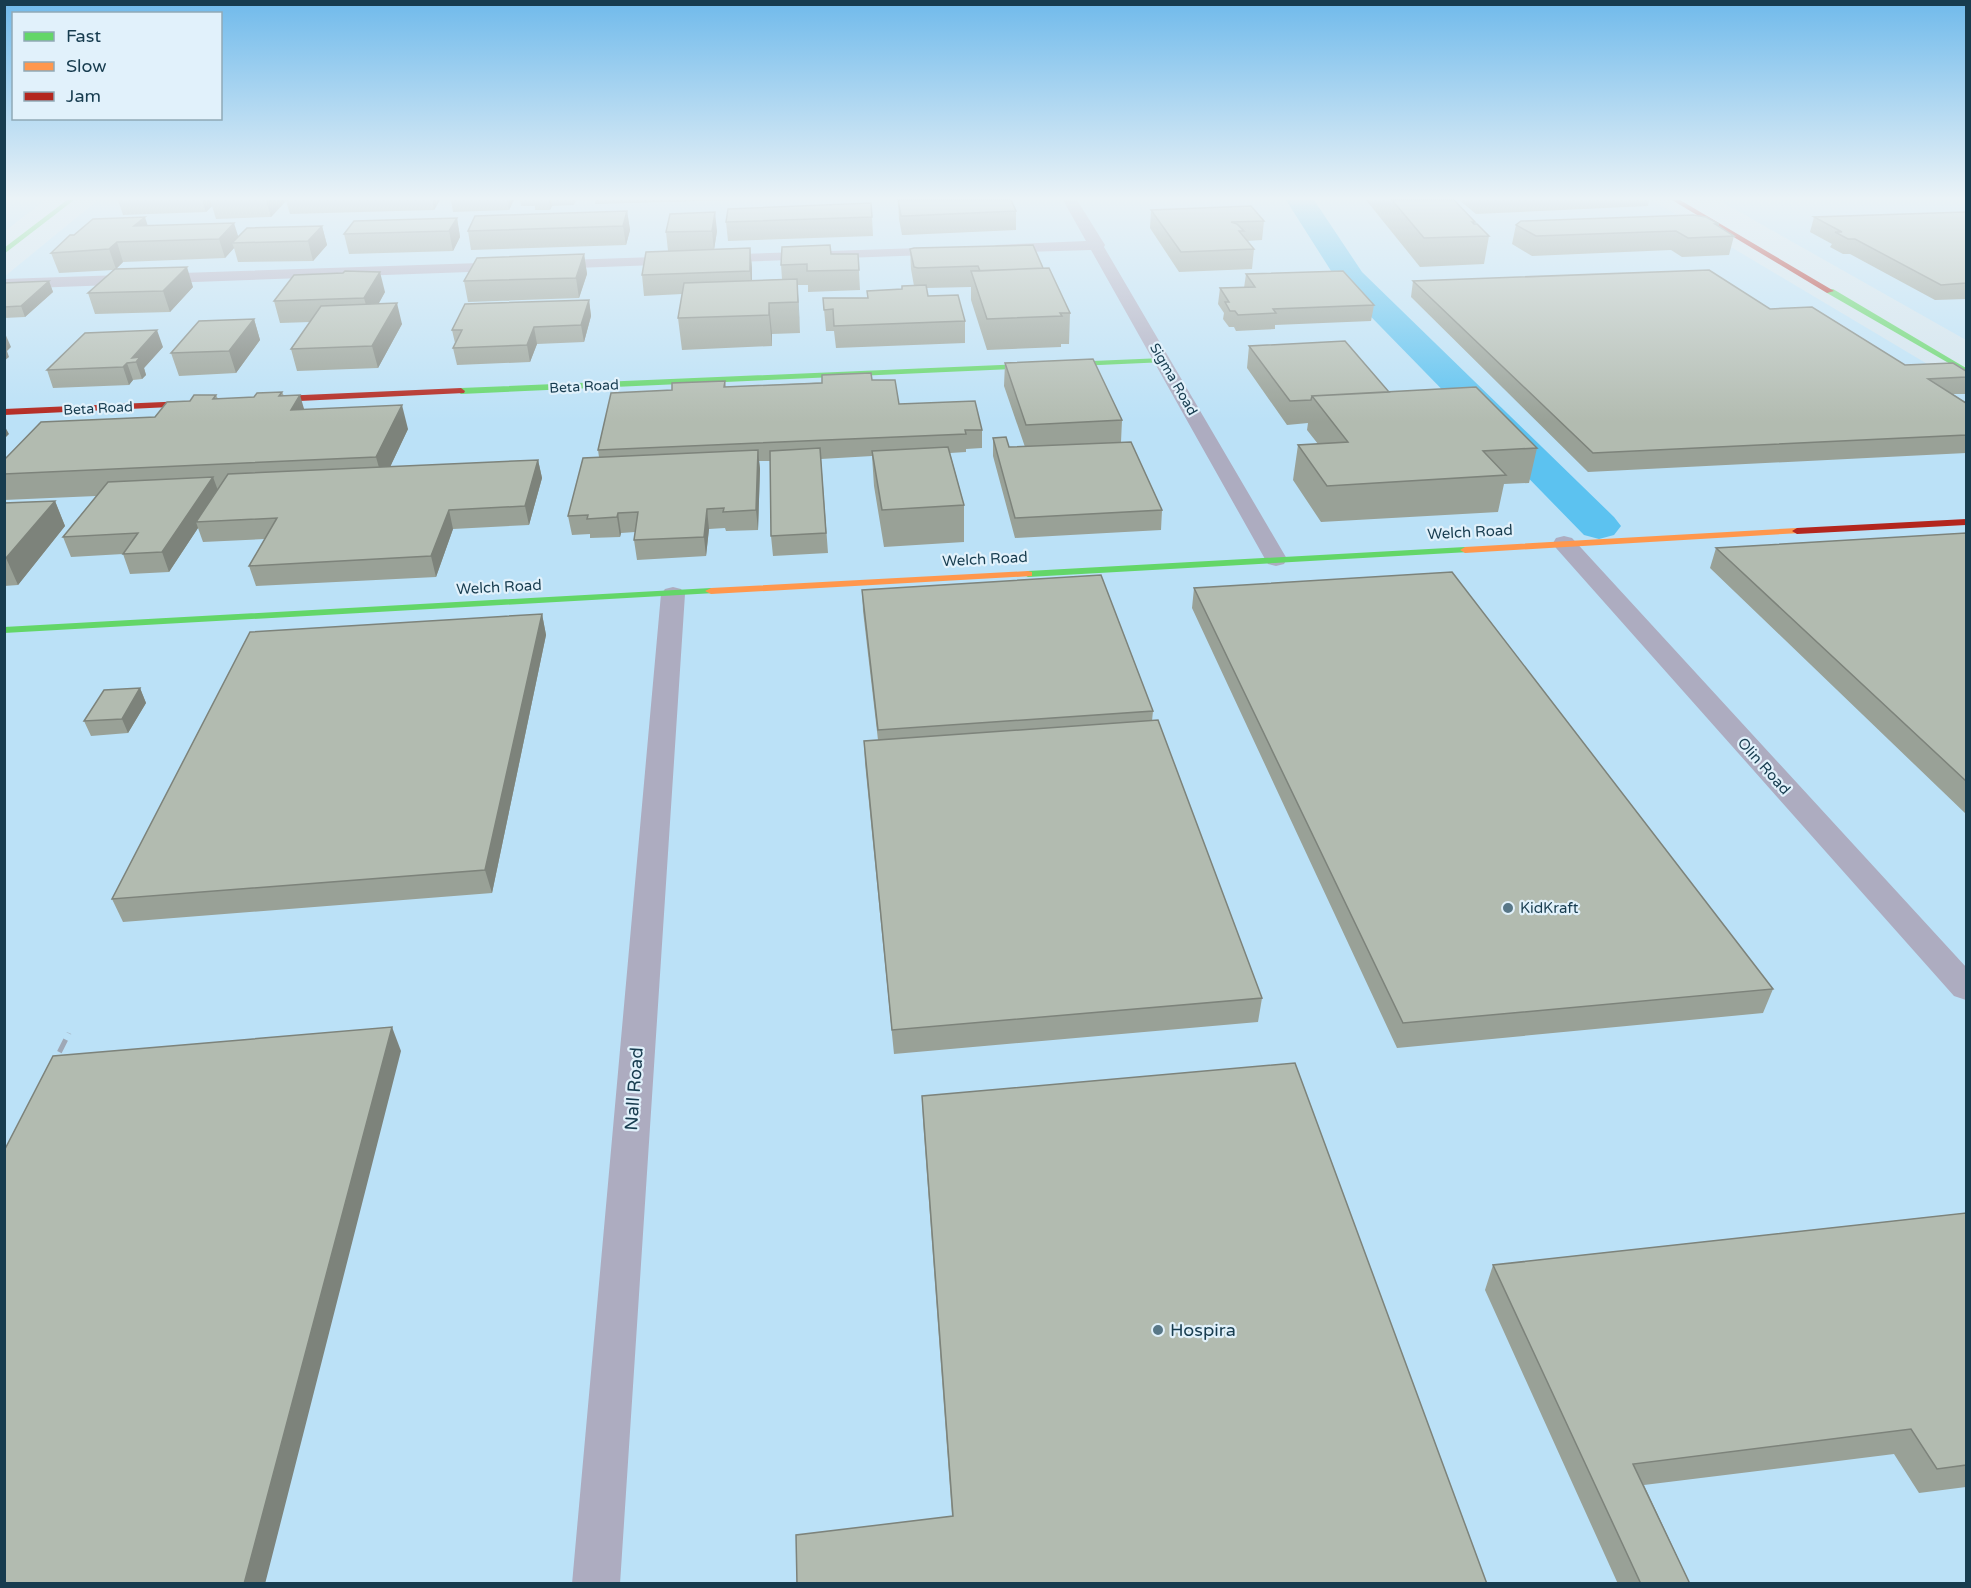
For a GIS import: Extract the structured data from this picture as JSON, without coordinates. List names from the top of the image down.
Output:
{
  "streets": {
    "street": [
      "Sigma Road",
      "Beta Road",
      "Welch Road",
      "Olin Road",
      "Nall Road"
    ]
  },
  "crossings": [
    ["Sigma Road", "Beta Road"],
    ["Sigma Road", "Welch Road"],
    ["Welch Road", "Olin Road"],
    ["Welch Road", "Nall Road"]
  ],
  "places": ["KidKraft", "Hospira"],
  "legend": ["Fast", "Slow", "Jam"]
}
